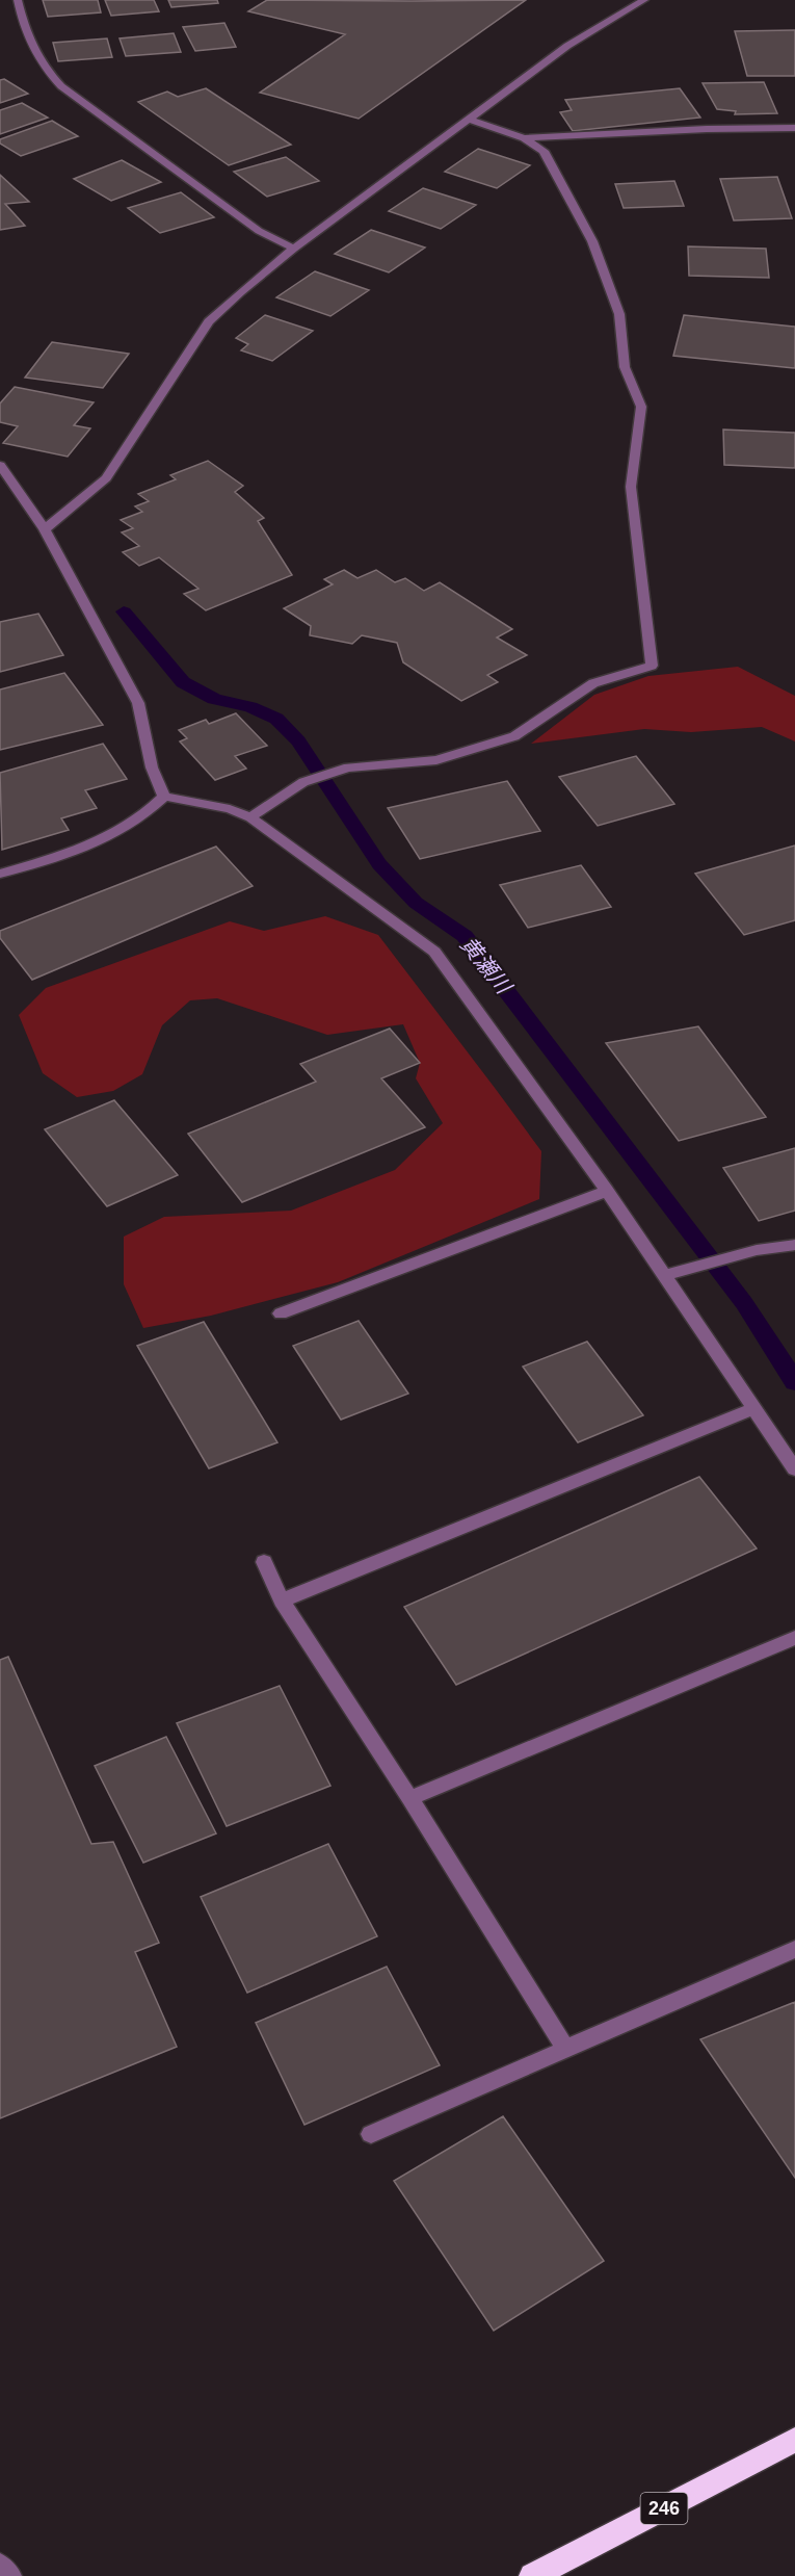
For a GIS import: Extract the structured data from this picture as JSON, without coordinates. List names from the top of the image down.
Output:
{
  "streets": {
    "highway": ["246"]
  },
  "water": ["黄瀬川"]
}
